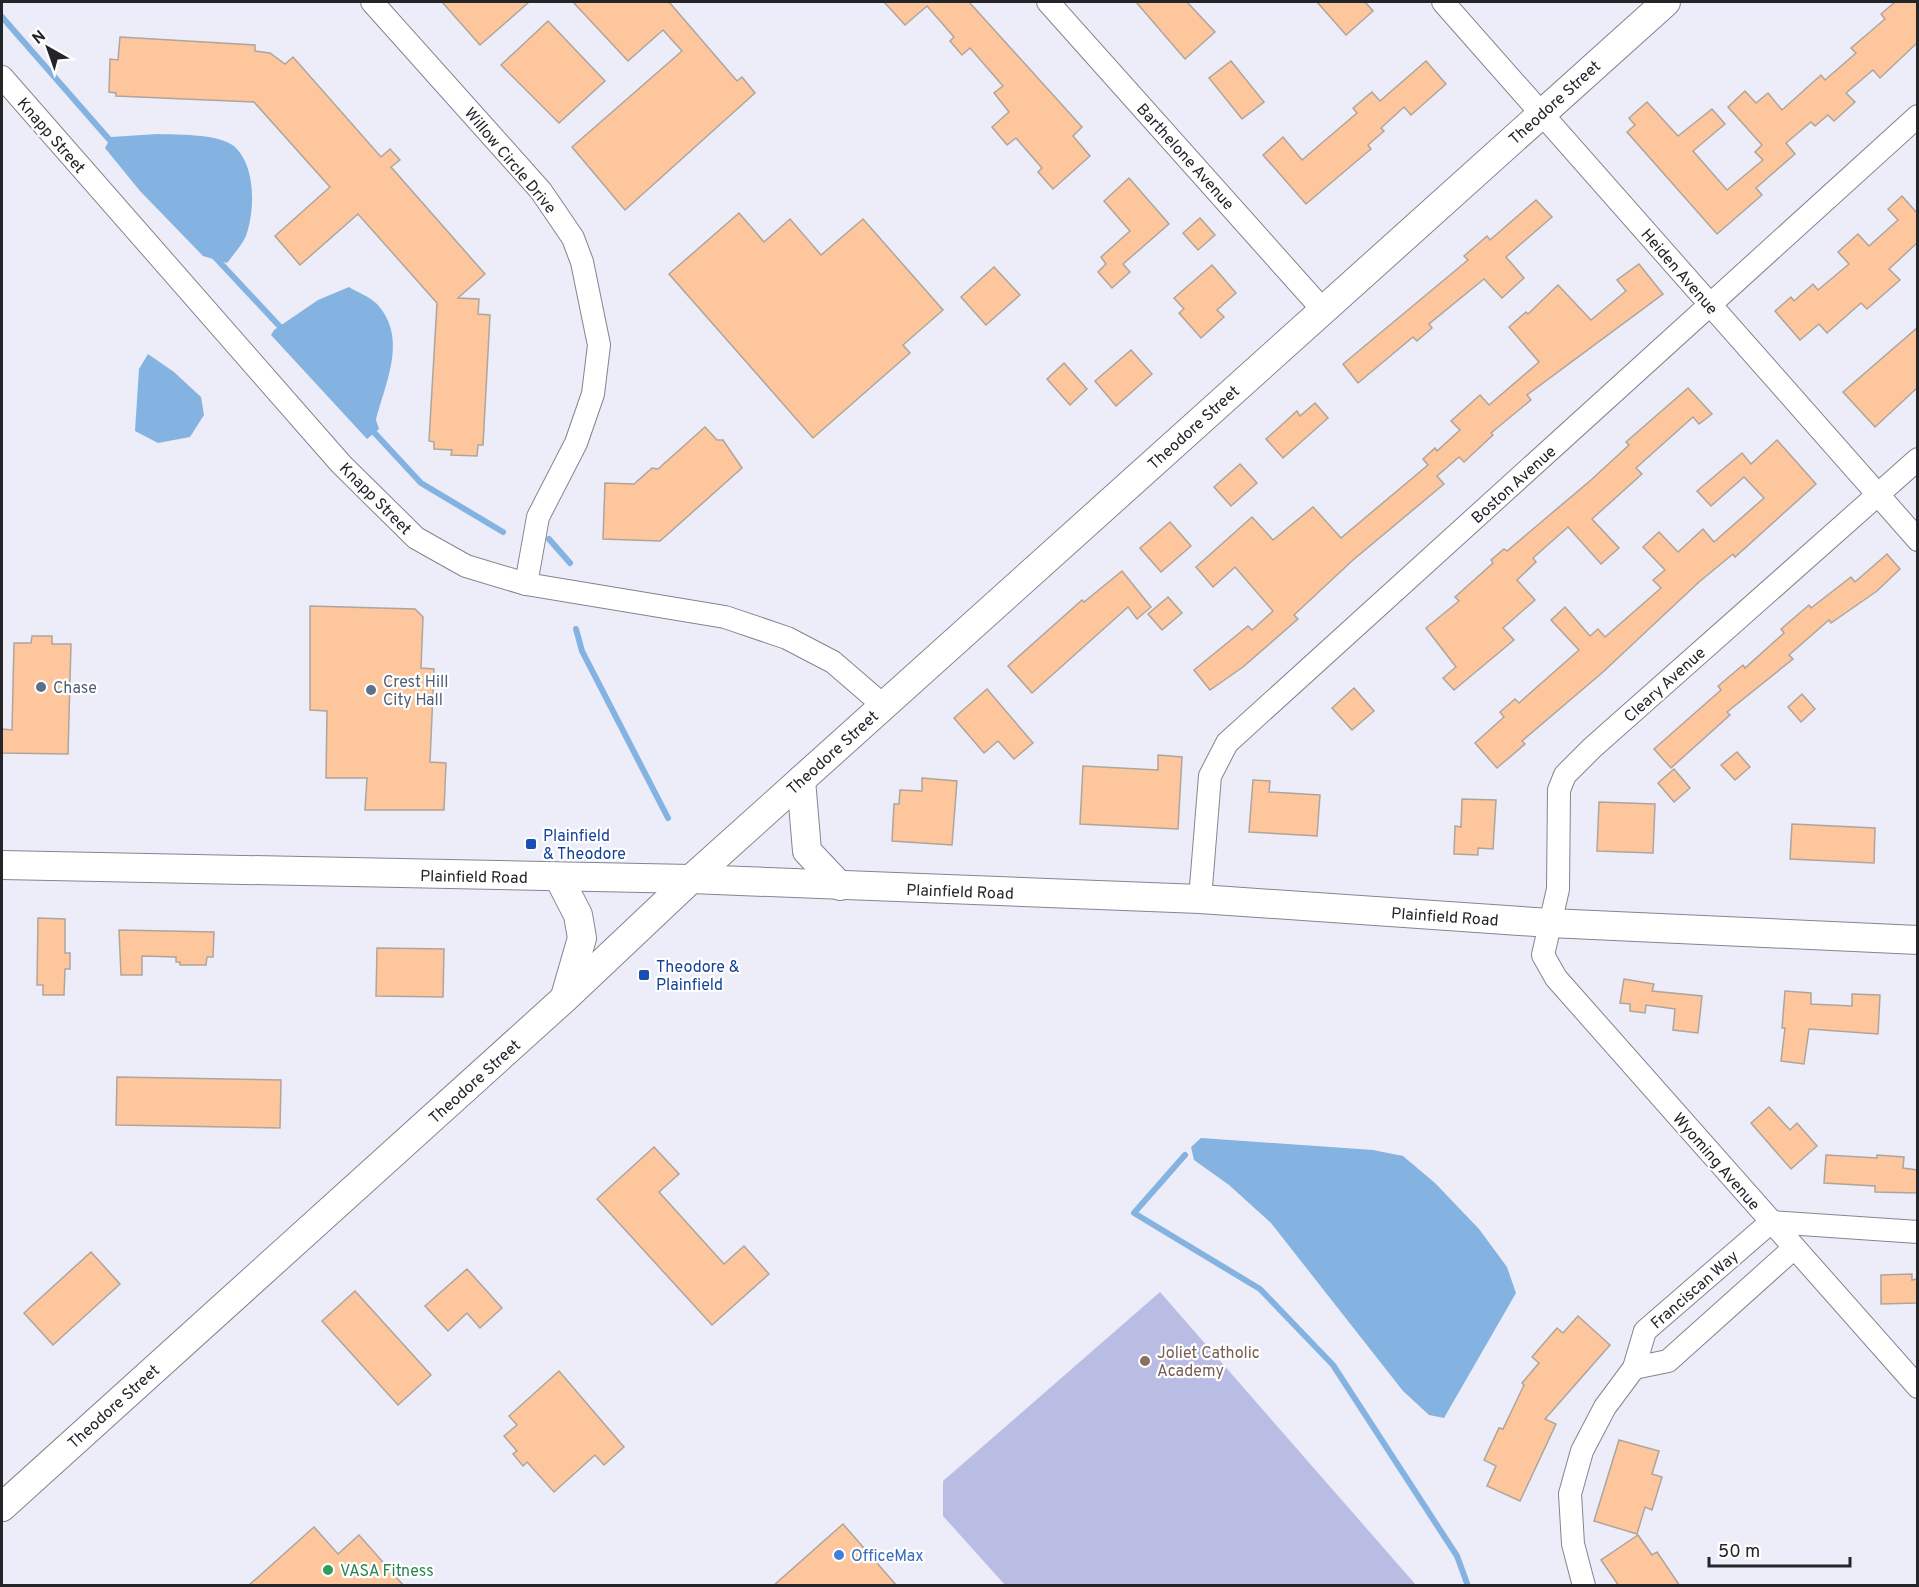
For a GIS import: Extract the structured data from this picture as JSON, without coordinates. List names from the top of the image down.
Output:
{
  "streets": {
    "main road": ["Theodore Street", "Plainfield Road"],
    "street": [
      "Knapp Street",
      "Barthelone Avenue",
      "Willow Circle Drive",
      "Heiden Avenue",
      "Boston Avenue",
      "Cleary Avenue",
      "Wyoming Avenue",
      "Franciscan Way"
    ]
  },
  "crossings": [
    ["Theodore Street", "Knapp Street"],
    ["Theodore Street", "Barthelone Avenue"],
    ["Theodore Street", "Heiden Avenue"],
    ["Theodore Street", "Plainfield Road"],
    ["Knapp Street", "Willow Circle Drive"],
    ["Heiden Avenue", "Boston Avenue"],
    ["Heiden Avenue", "Cleary Avenue"],
    ["Boston Avenue", "Plainfield Road"],
    ["Cleary Avenue", "Plainfield Road"],
    ["Cleary Avenue", "Wyoming Avenue"],
    ["Plainfield Road", "Wyoming Avenue"],
    ["Wyoming Avenue", "Franciscan Way"]
  ],
  "places": {
    "other": [
      "Chase",
      "Crest Hill City Hall",
      "Joliet Catholic Academy",
      "OfficeMax",
      "VASA Fitness"
    ],
    "transit": ["Plainfield & Theodore", "Theodore & Plainfield"]
  },
  "scale_bar": "50 m",
  "north": "top left"
}
